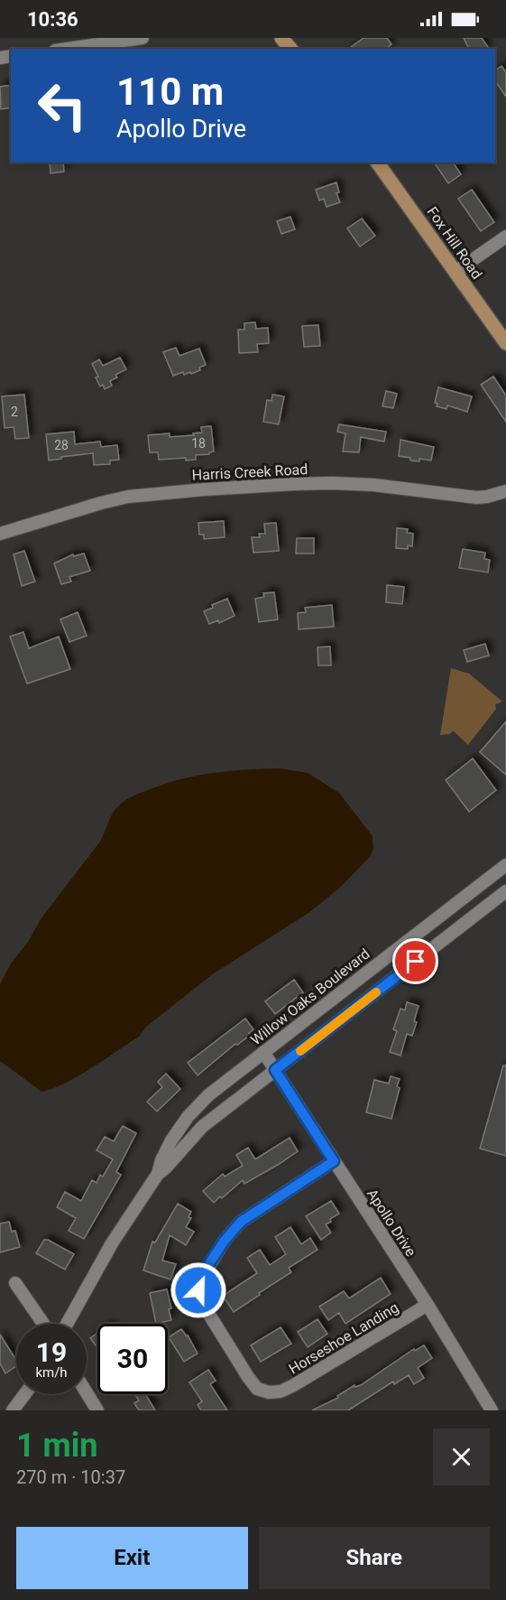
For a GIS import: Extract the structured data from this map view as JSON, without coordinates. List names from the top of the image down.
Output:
{
  "streets": {
    "main road": ["Fox Hill Road"],
    "street": [
      "Harris Creek Road",
      "Willow Oaks Boulevard",
      "Apollo Drive",
      "Horseshoe Landing"
    ]
  },
  "crossings": [
    ["Willow Oaks Boulevard", "Apollo Drive"],
    ["Apollo Drive", "Horseshoe Landing"]
  ],
  "house_numbers": ["2", "18", "28"],
  "page": {
    "status": "10:36",
    "turn": ["110 m", "Apollo Drive"],
    "speed": "19 km/h",
    "limit": "30",
    "heading": ["1 min", "270 m · 10:37"],
    "buttons": ["Exit", "Share"]
  }
}
